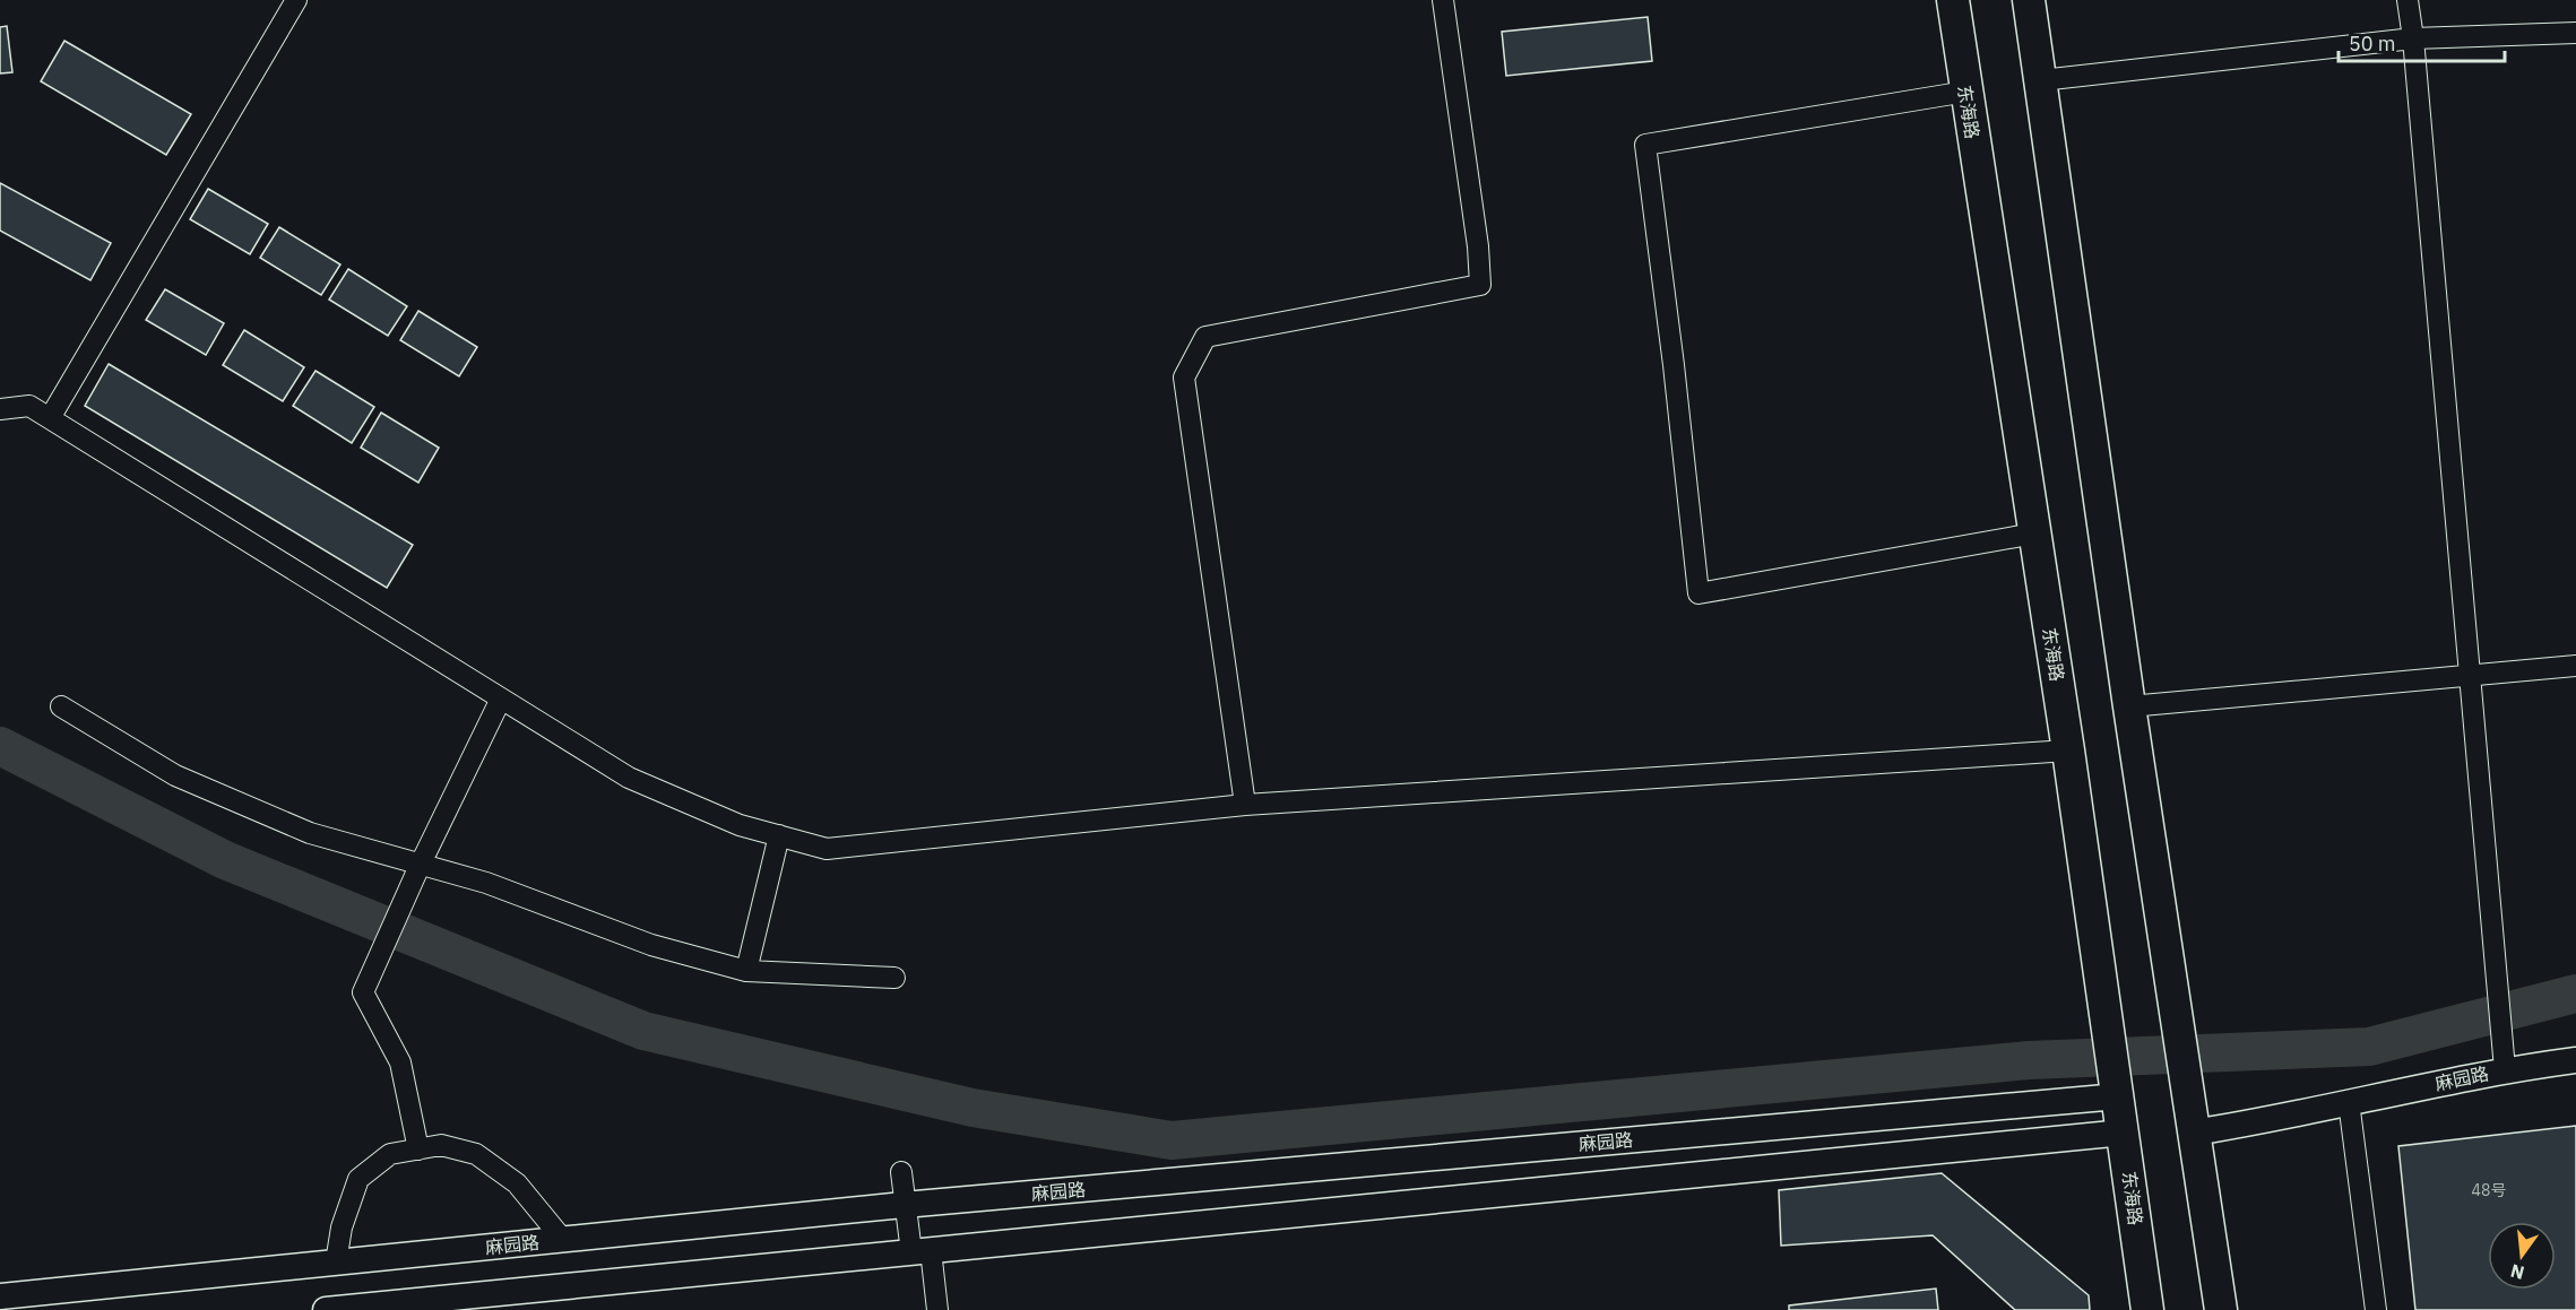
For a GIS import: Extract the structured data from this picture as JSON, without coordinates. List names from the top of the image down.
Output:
{
  "streets": {
    "main road": ["东海路"],
    "street": ["麻园路"]
  },
  "crossings": [
    ["东海路", "麻园路"]
  ],
  "house_numbers": ["48号"],
  "scale_bar": "50 m",
  "north": "bottom"
}
